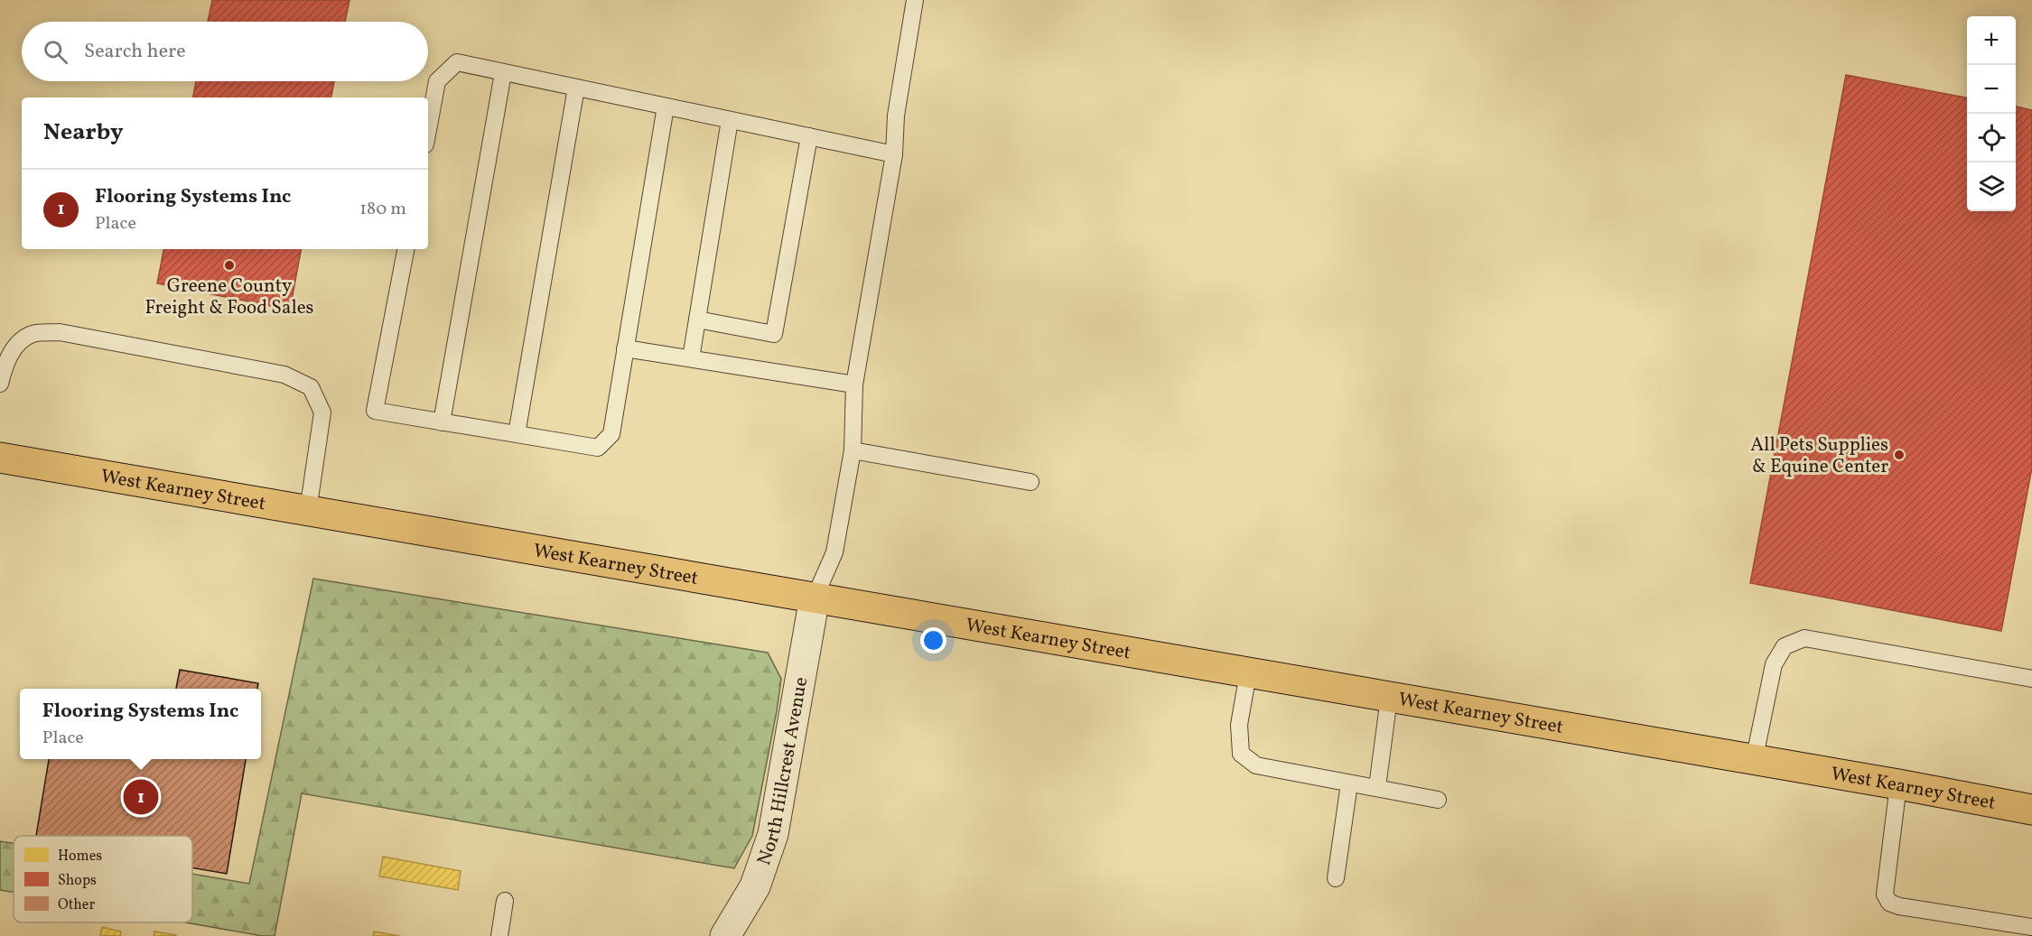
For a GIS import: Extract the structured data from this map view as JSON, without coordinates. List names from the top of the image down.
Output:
{
  "streets": {
    "main road": ["West Kearney Street"],
    "street": ["North Hillcrest Avenue"]
  },
  "crossings": [
    ["West Kearney Street", "North Hillcrest Avenue"]
  ],
  "places": ["Greene County Freight & Food Sales", "All Pets Supplies & Equine Center"],
  "legend": ["Homes", "Shops", "Other"],
  "page": {
    "map_buttons": ["+", "−"],
    "search": "Search here",
    "heading": "Nearby",
    "list": [
      {
        "mark": "1",
        "name": "Flooring Systems Inc",
        "note": "Place",
        "value": "180 m"
      }
    ],
    "popup": ["Flooring Systems Inc", "Place"],
    "pins": "1"
  }
}
